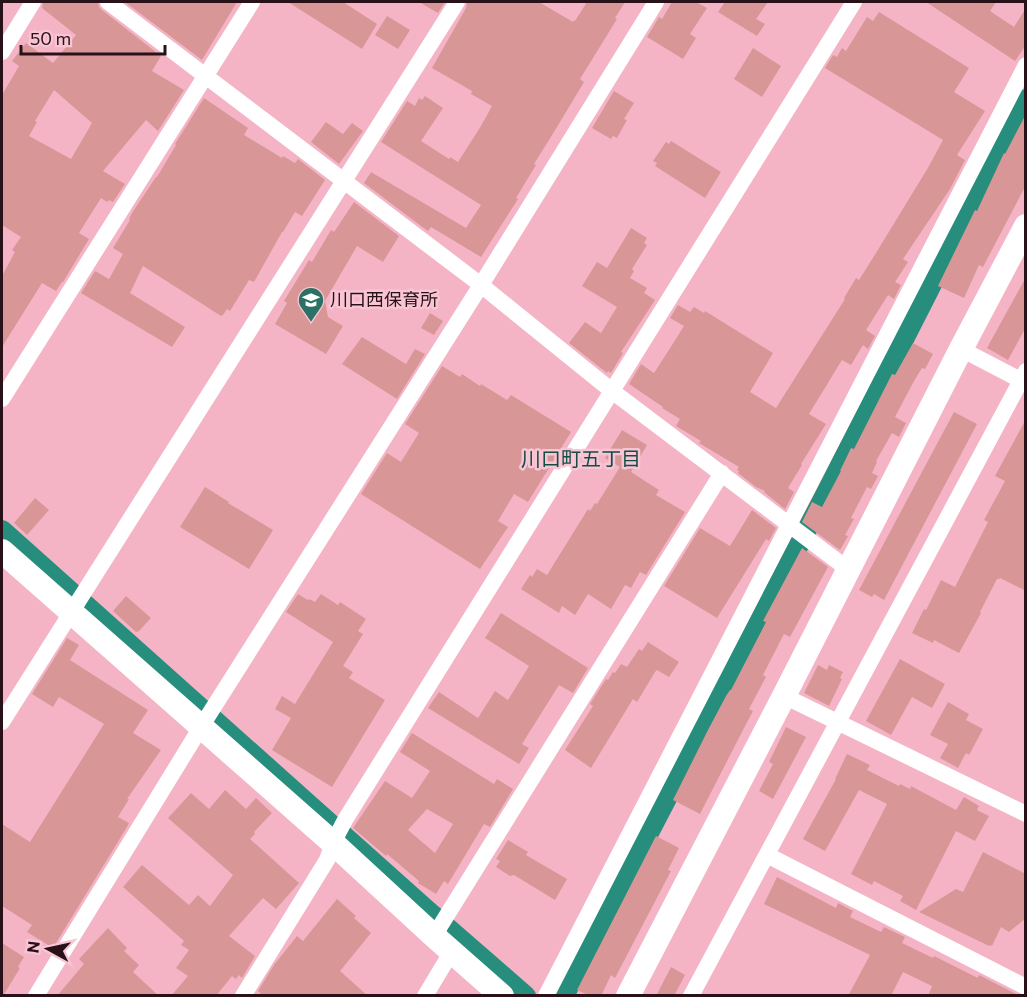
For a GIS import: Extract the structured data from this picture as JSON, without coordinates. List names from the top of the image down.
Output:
{
  "districts": ["川口町五丁目"],
  "places": {
    "school or university": ["川口西保育所"]
  },
  "scale_bar": "50 m",
  "north": "left"
}
